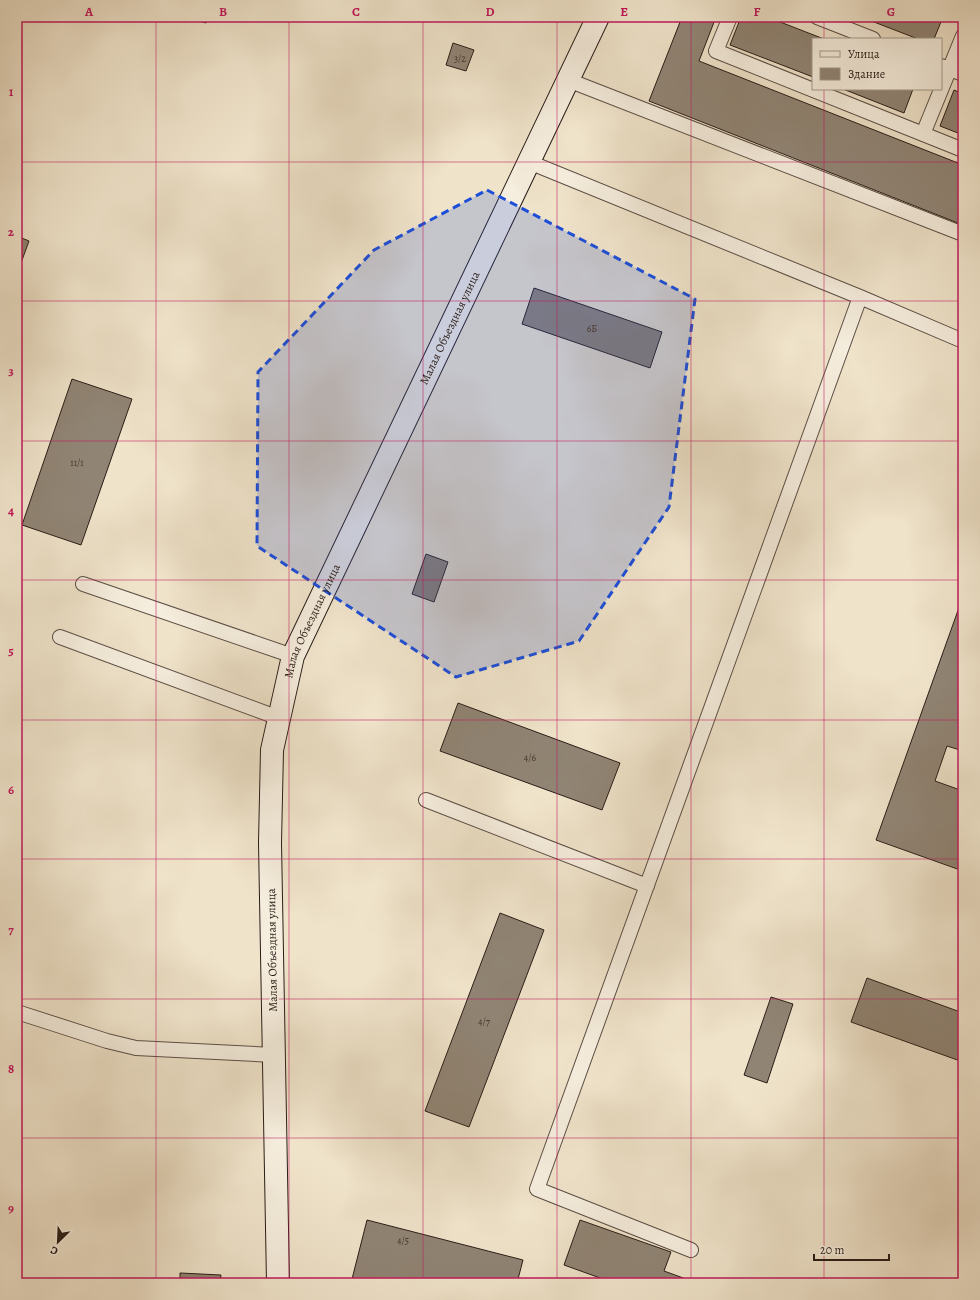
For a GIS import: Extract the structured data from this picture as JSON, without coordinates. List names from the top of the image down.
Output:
{
  "streets": {
    "street": ["Малая Объездная улица"]
  },
  "house_numbers": [
    "3/2",
    "6Б",
    "11/1",
    "4/6",
    "4/7",
    "4/5"
  ],
  "legend": ["Улица", "Здание"],
  "scale_bar": "20 m",
  "north": "bottom left",
  "grid": {
    "columns": [
      "A",
      "B",
      "C",
      "D",
      "E",
      "F",
      "G"
    ],
    "rows": [
      "1",
      "2",
      "3",
      "4",
      "5",
      "6",
      "7",
      "8",
      "9"
    ]
  }
}
